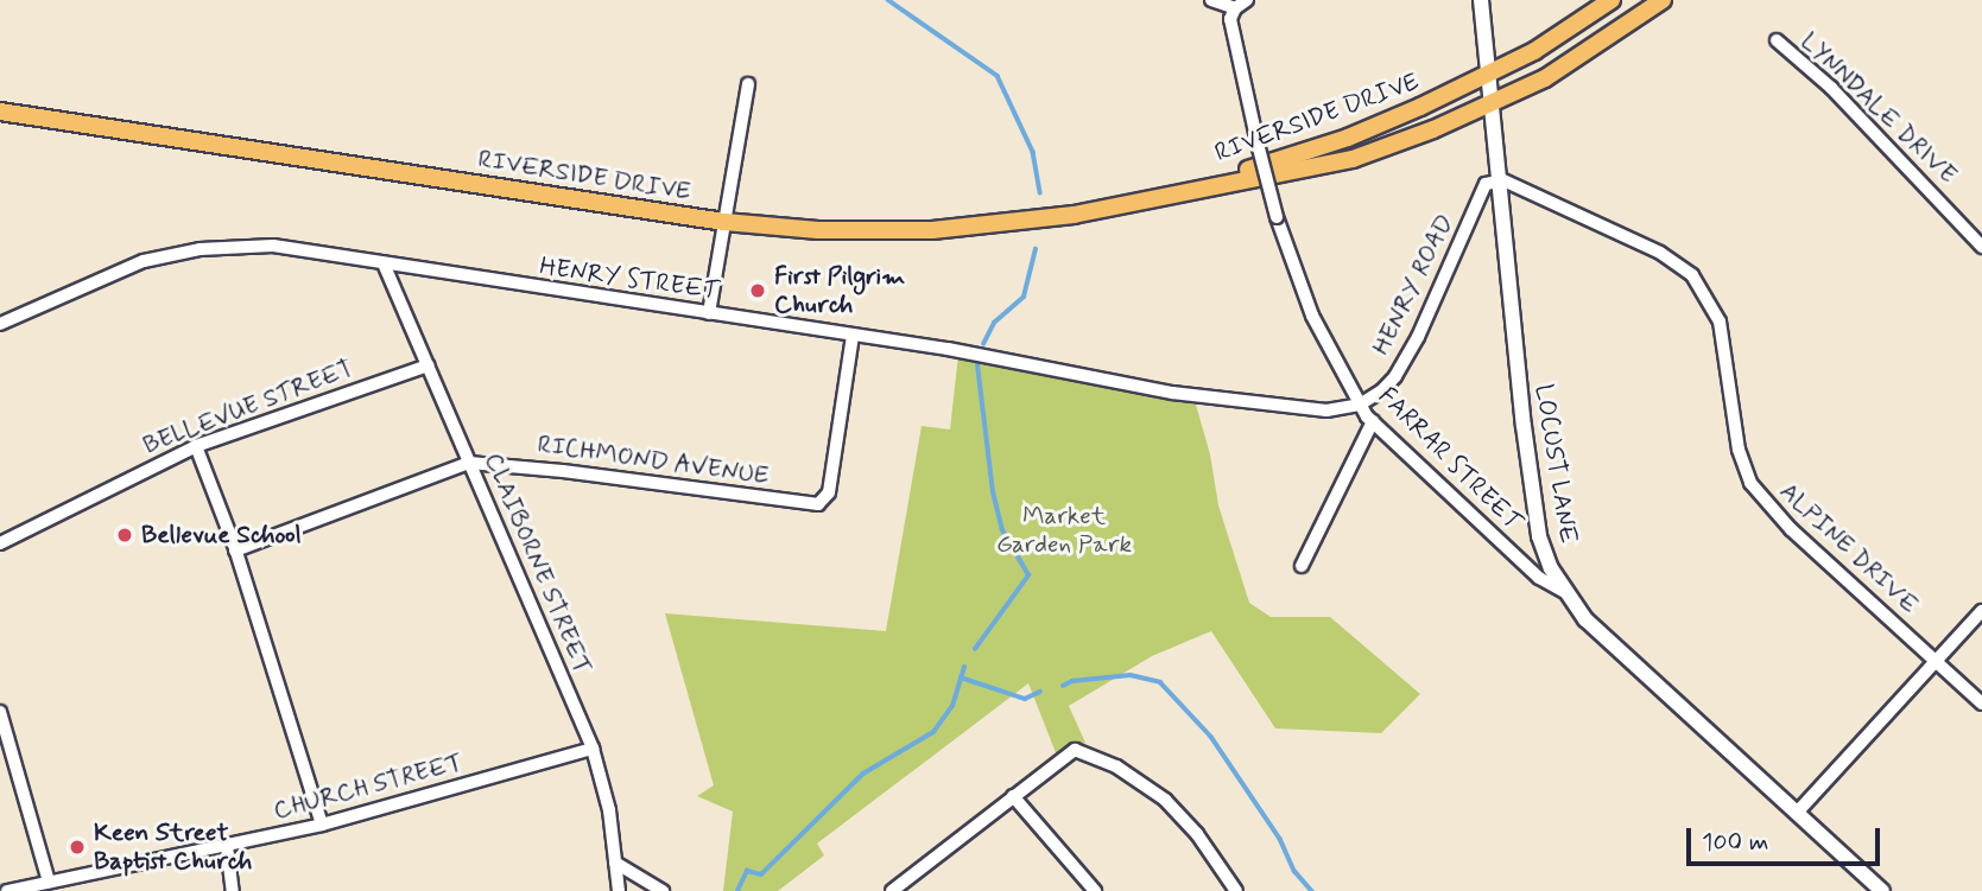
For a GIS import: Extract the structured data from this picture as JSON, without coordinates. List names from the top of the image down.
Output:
{
  "streets": {
    "main road": ["RIVERSIDE DRIVE"],
    "street": [
      "LYNNDALE DRIVE",
      "HENRY STREET",
      "HENRY ROAD",
      "BELLEVUE STREET",
      "FARRAR STREET",
      "RICHMOND AVENUE",
      "LOCUST LANE",
      "ALPINE DRIVE",
      "CLAIBORNE STREET",
      "CHURCH STREET"
    ]
  },
  "crossings": [
    ["RIVERSIDE DRIVE", "LOCUST LANE"],
    ["HENRY STREET", "HENRY ROAD"],
    ["HENRY STREET", "FARRAR STREET"],
    ["HENRY STREET", "RICHMOND AVENUE"],
    ["HENRY STREET", "CLAIBORNE STREET"],
    ["HENRY ROAD", "FARRAR STREET"],
    ["HENRY ROAD", "LOCUST LANE"],
    ["HENRY ROAD", "ALPINE DRIVE"],
    ["BELLEVUE STREET", "CLAIBORNE STREET"],
    ["FARRAR STREET", "LOCUST LANE"],
    ["RICHMOND AVENUE", "CLAIBORNE STREET"],
    ["LOCUST LANE", "ALPINE DRIVE"],
    ["CLAIBORNE STREET", "CHURCH STREET"]
  ],
  "parks": ["Market Garden Park"],
  "places": ["First Pilgrim Church", "Bellevue School", "Keen Street Baptist Church"],
  "scale_bar": "100 m"
}
